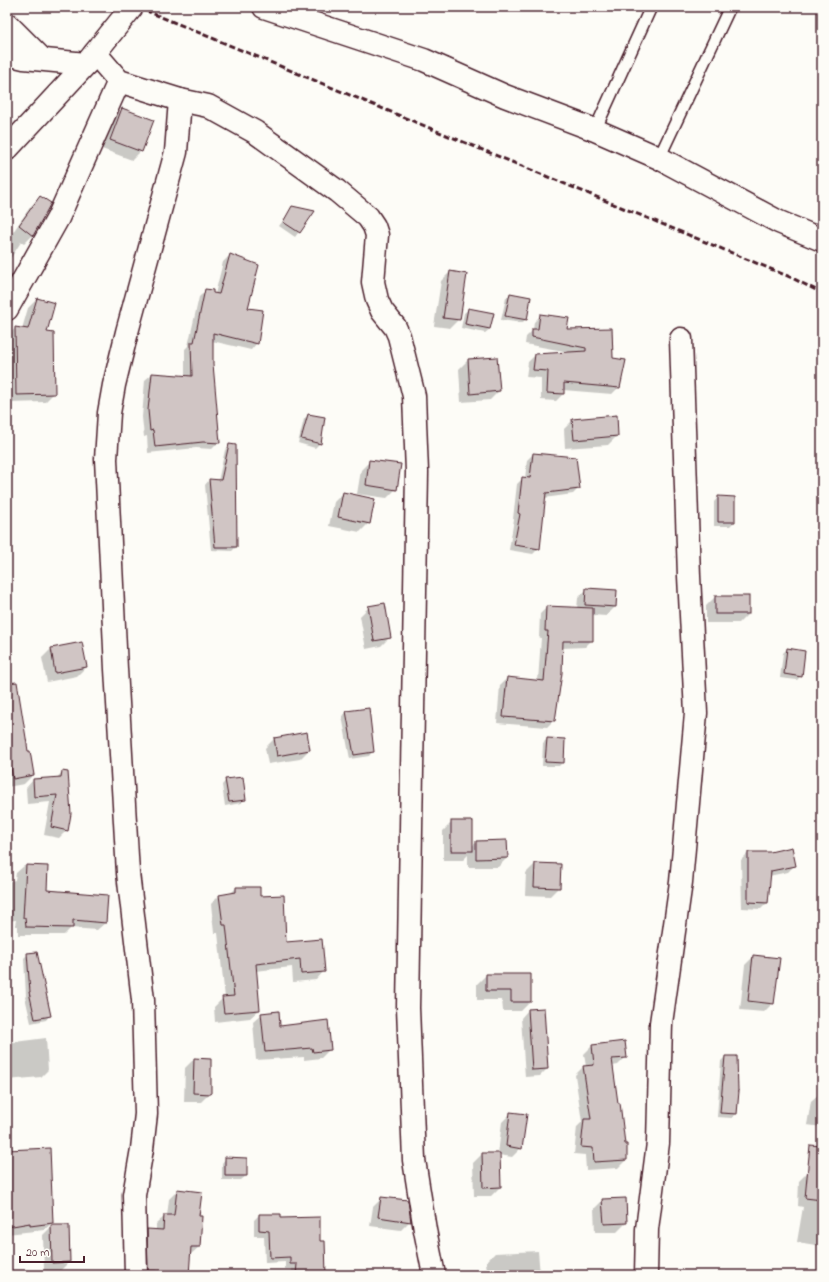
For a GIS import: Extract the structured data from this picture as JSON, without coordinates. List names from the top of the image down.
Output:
{
  "scale_bar": "20 m"
}
